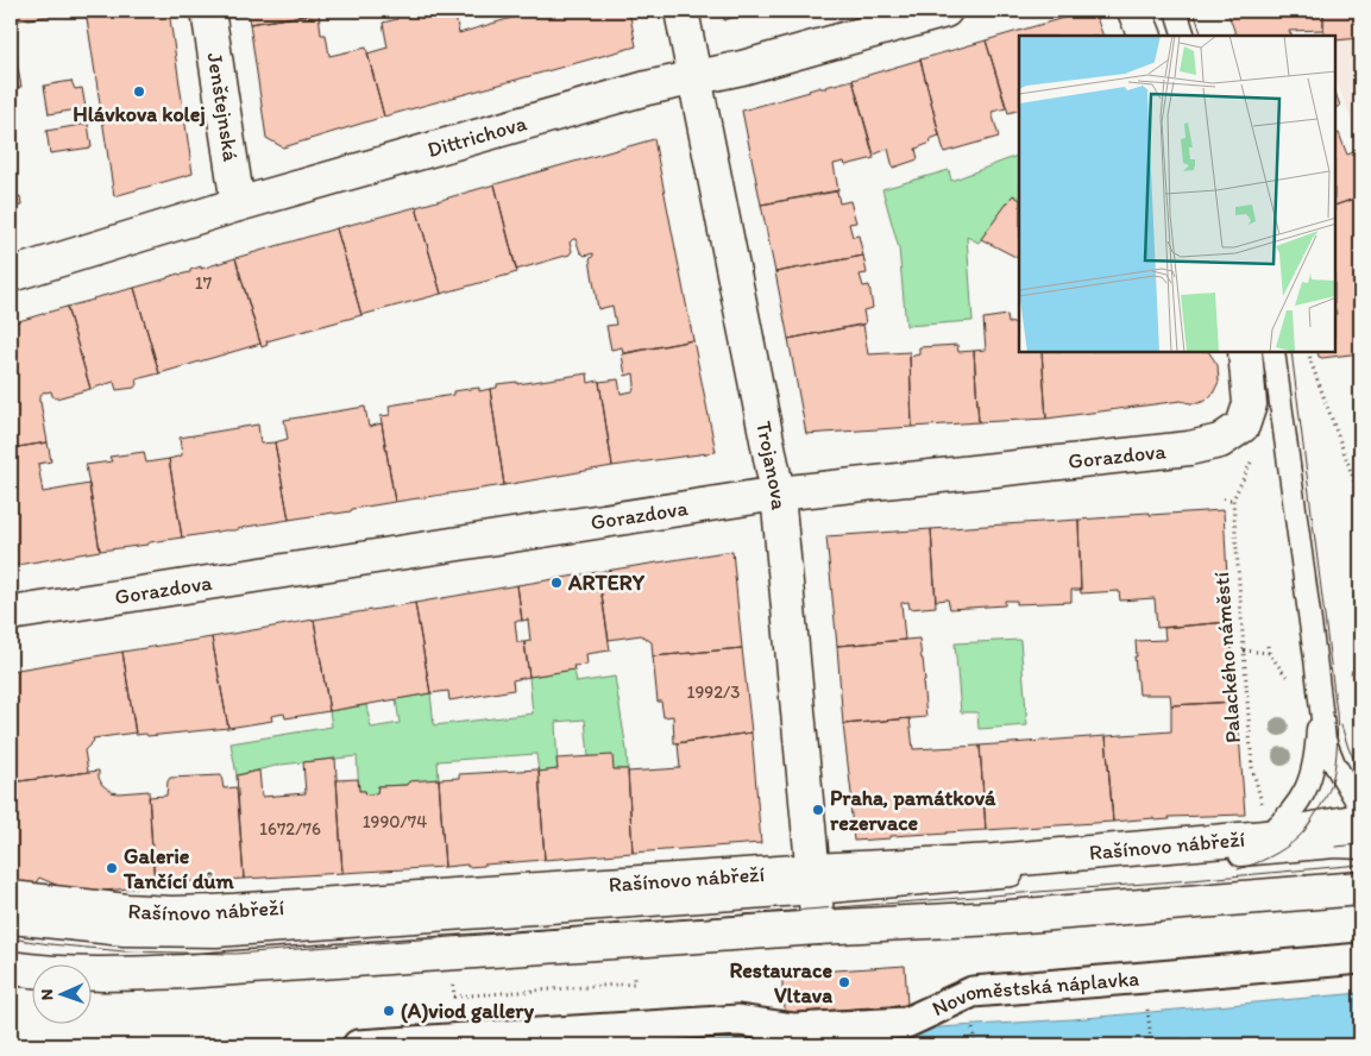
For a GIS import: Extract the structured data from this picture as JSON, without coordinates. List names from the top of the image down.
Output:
{
  "streets": {
    "street": [
      "Jenštejnská",
      "Dittrichova",
      "Gorazdova",
      "Trojanova",
      "Rašínovo nábřeží",
      "Novoměstská náplavka"
    ],
    "path": ["Palackého náměstí"]
  },
  "crossings": [
    ["Jenštejnská", "Dittrichova"],
    ["Dittrichova", "Trojanova"],
    ["Gorazdova", "Trojanova"],
    ["Trojanova", "Rašínovo nábřeží"],
    ["Palackého náměstí", "Rašínovo nábřeží"]
  ],
  "places": [
    "Hlávkova kolej",
    "ARTERY",
    "Praha, památková rezervace",
    "Galerie Tančící dům",
    "Restaurace Vltava",
    "(A)viod gallery"
  ],
  "house_numbers": [
    "17",
    "1992/3",
    "1990/74",
    "1672/76"
  ],
  "north": "left"
}
